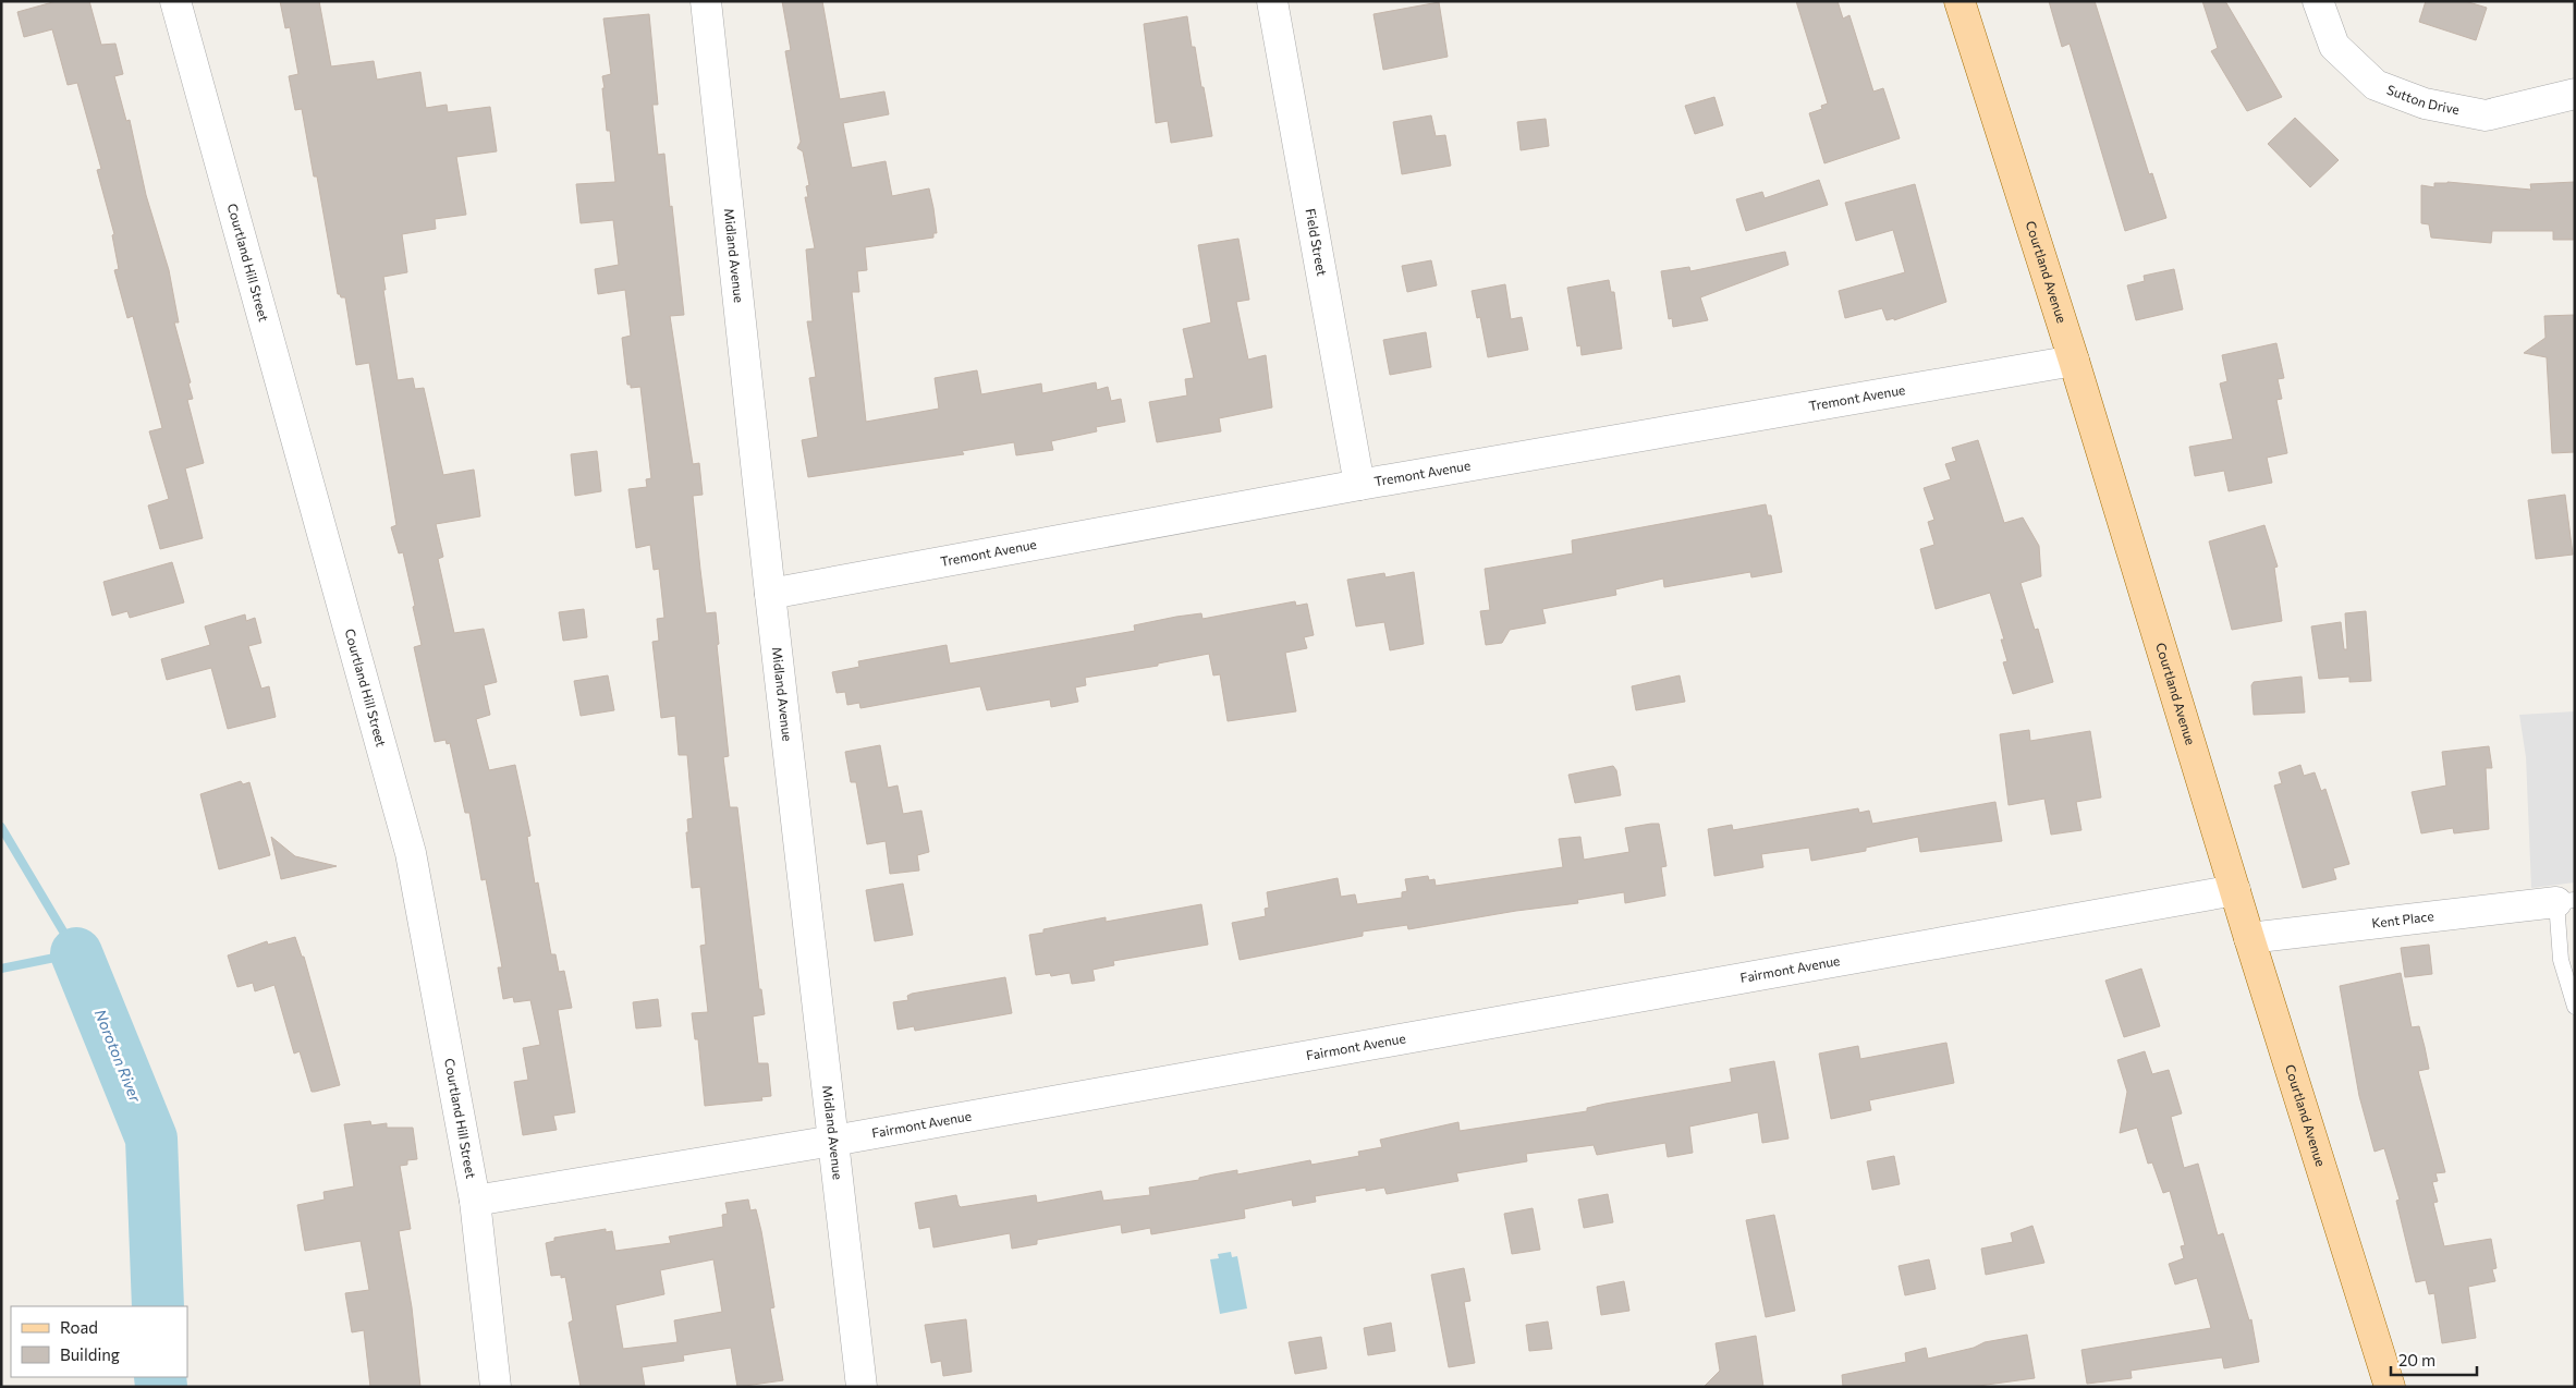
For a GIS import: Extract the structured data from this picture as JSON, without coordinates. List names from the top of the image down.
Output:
{
  "streets": {
    "main road": ["Courtland Avenue"],
    "street": [
      "Sutton Drive",
      "Field Street",
      "Midland Avenue",
      "Courtland Hill Street",
      "Tremont Avenue",
      "Kent Place",
      "Fairmont Avenue"
    ]
  },
  "crossings": [
    ["Field Street", "Tremont Avenue"],
    ["Midland Avenue", "Tremont Avenue"],
    ["Midland Avenue", "Fairmont Avenue"],
    ["Courtland Hill Street", "Fairmont Avenue"],
    ["Courtland Avenue", "Tremont Avenue"],
    ["Courtland Avenue", "Kent Place"],
    ["Courtland Avenue", "Fairmont Avenue"]
  ],
  "water": ["Noroton River"],
  "legend": ["Road", "Building"],
  "scale_bar": "20 m"
}
